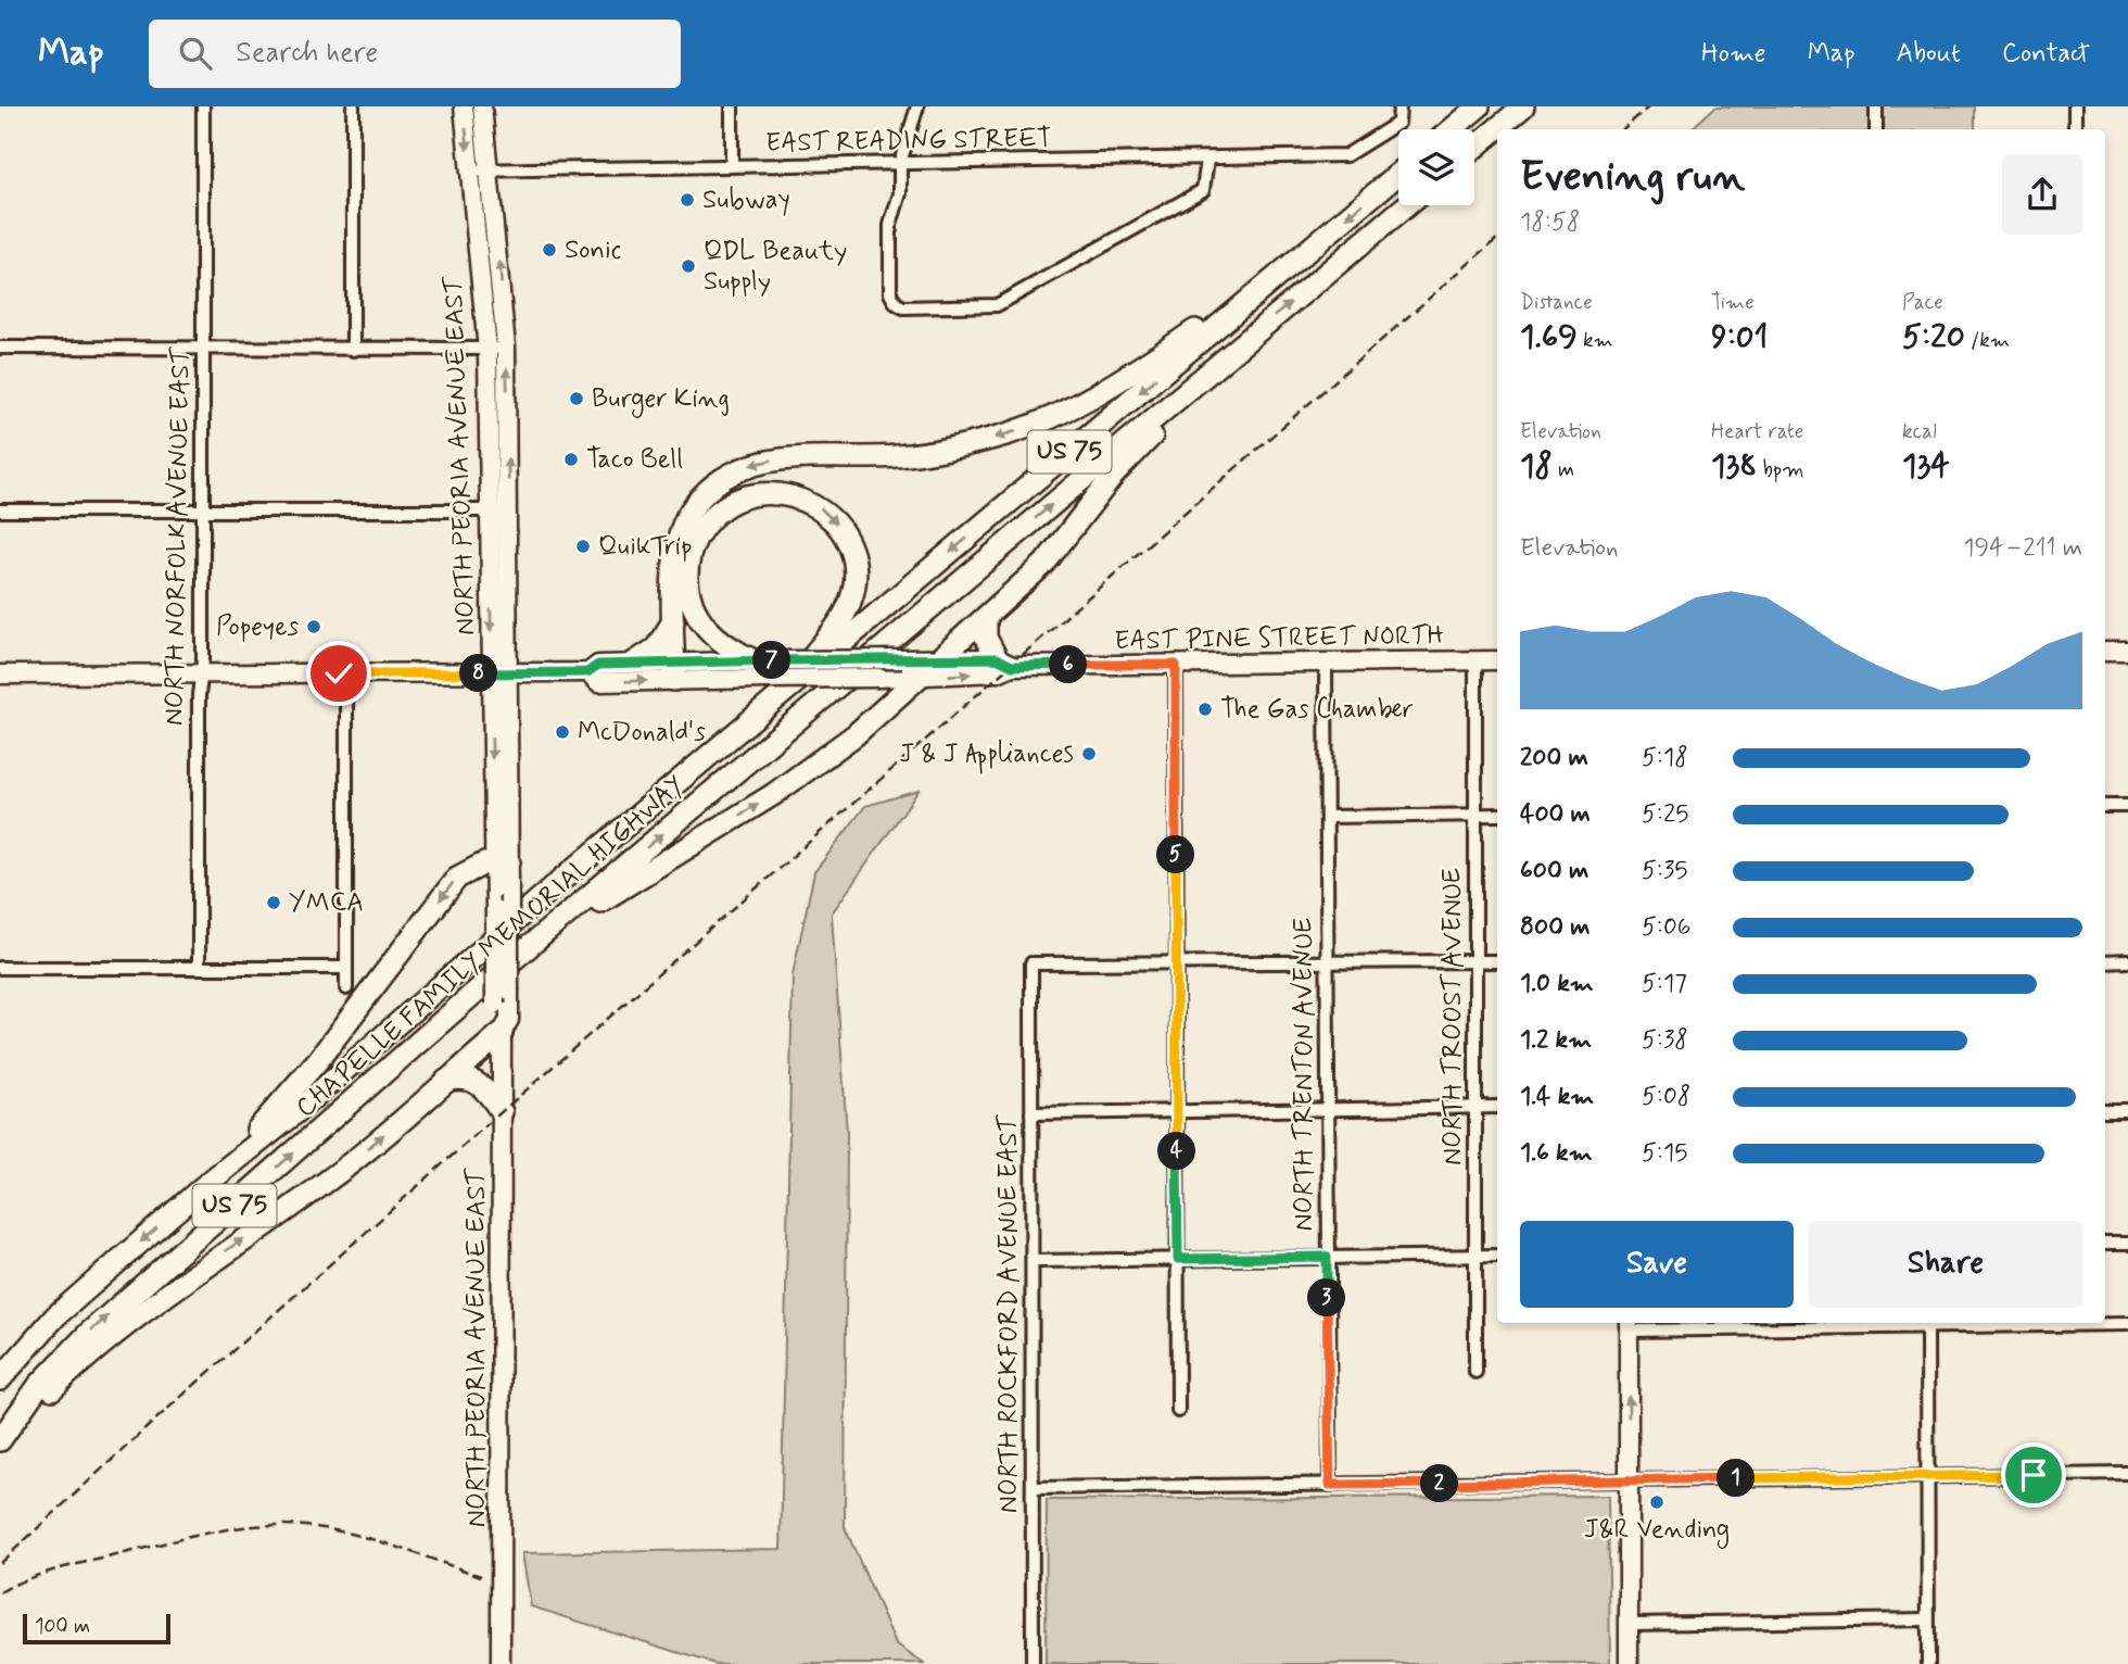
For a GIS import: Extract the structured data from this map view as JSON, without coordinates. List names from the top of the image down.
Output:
{
  "streets": {
    "highway": ["US 75", "CHAPELLE FAMILY MEMORIAL HIGHWAY"],
    "main road": ["NORTH PEORIA AVENUE EAST", "EAST PINE STREET NORTH"],
    "street": [
      "EAST READING STREET",
      "NORTH NORFOLK AVENUE EAST",
      "NORTH TROOST AVENUE",
      "NORTH TRENTON AVENUE",
      "NORTH ROCKFORD AVENUE EAST"
    ]
  },
  "crossings": [
    ["EAST READING STREET", "NORTH PEORIA AVENUE EAST"],
    ["NORTH PEORIA AVENUE EAST", "EAST PINE STREET NORTH"],
    ["NORTH NORFOLK AVENUE EAST", "EAST PINE STREET NORTH"],
    ["EAST PINE STREET NORTH", "NORTH TROOST AVENUE"],
    ["EAST PINE STREET NORTH", "NORTH TRENTON AVENUE"]
  ],
  "places": [
    "Subway",
    "Sonic",
    "QDL Beauty Supply",
    "Burger King",
    "Taco Bell",
    "QuikTrip",
    "Popeyes",
    "The Gas Chamber",
    "McDonald's",
    "J & J Appliances",
    "YMCA",
    "J&R Vending"
  ],
  "scale_bar": "100 m",
  "page": {
    "header": "Map",
    "search": "Search here",
    "nav": [
      "Home",
      "Map",
      "About",
      "Contact"
    ],
    "heading": ["Evening run", "18:58"],
    "stats": [
      ["Distance", "1.69 km"],
      ["Time", "9:01"],
      ["Pace", "5:20 /km"],
      ["Elevation", "18 m"],
      ["Heart rate", "138 bpm"],
      ["kcal", "134"]
    ],
    "chart": ["Elevation", "194–211 m"],
    "pins": [
      "7",
      "6",
      "8",
      "5",
      "4",
      "3",
      "1",
      "2"
    ],
    "list": [
      {
        "name": "200 m",
        "note": "5:18"
      },
      {
        "name": "400 m",
        "note": "5:25"
      },
      {
        "name": "600 m",
        "note": "5:35"
      },
      {
        "name": "800 m",
        "note": "5:06"
      },
      {
        "name": "1.0 km",
        "note": "5:17"
      },
      {
        "name": "1.2 km",
        "note": "5:38"
      },
      {
        "name": "1.4 km",
        "note": "5:08"
      },
      {
        "name": "1.6 km",
        "note": "5:15"
      }
    ],
    "buttons": ["Save", "Share"],
    "scale": "100 m"
  }
}
